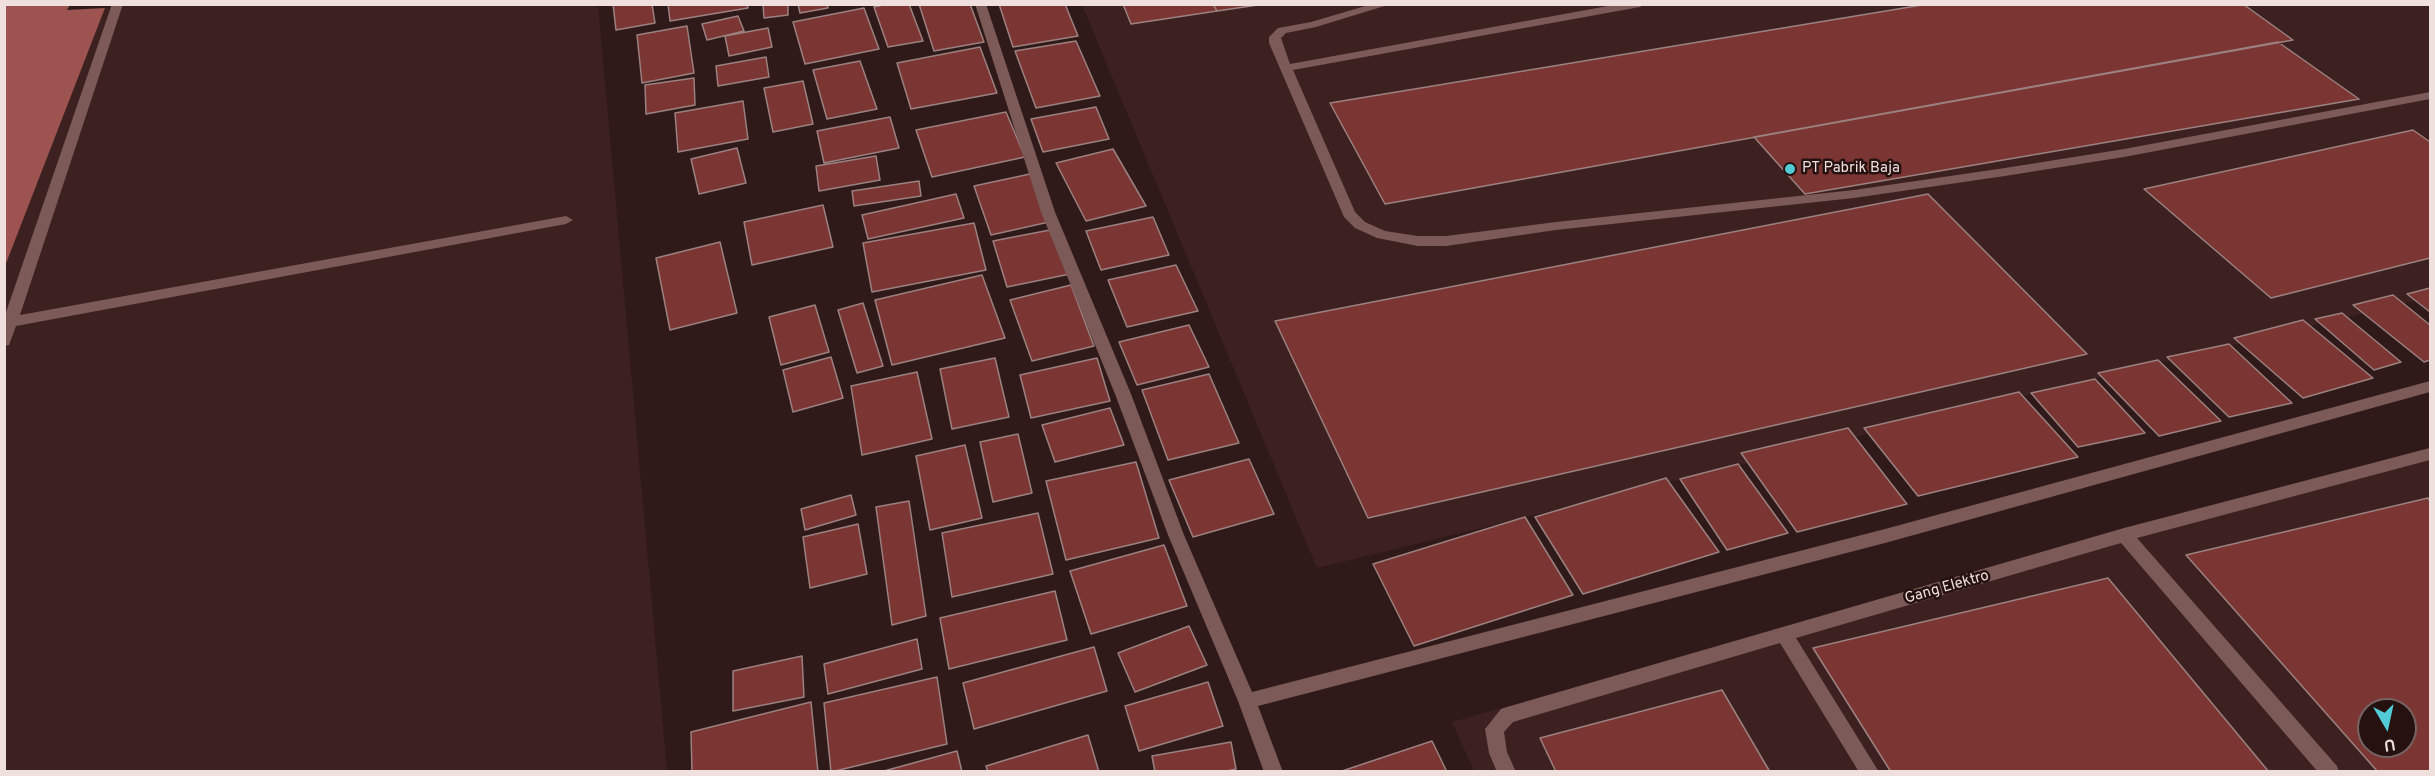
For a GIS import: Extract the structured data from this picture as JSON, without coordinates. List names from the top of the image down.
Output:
{
  "streets": {
    "street": ["Gang Elektro"]
  },
  "places": ["PT Pabrik Baja"],
  "north": "bottom"
}
